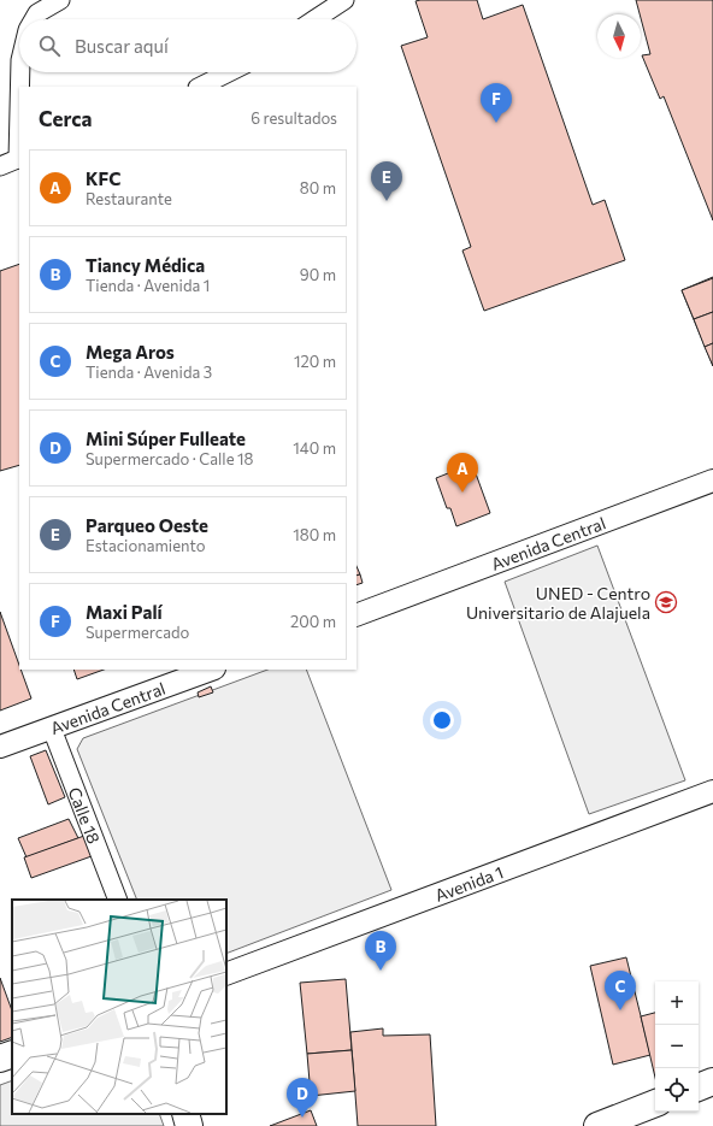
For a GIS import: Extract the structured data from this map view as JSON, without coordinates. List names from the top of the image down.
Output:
{
  "streets": {
    "street": ["Avenida Central", "Calle 18", "Avenida 1"]
  },
  "crossings": [
    ["Avenida Central", "Calle 18"]
  ],
  "places": {
    "school or university": ["UNED - Centro Universitario de Alajuela"]
  },
  "north": "bottom",
  "page": {
    "search": "Buscar aquí",
    "pins": [
      "F",
      "E",
      "A",
      "B",
      "C",
      "D"
    ],
    "heading": ["Cerca", "6 resultados"],
    "list": [
      {
        "mark": "A",
        "name": "KFC",
        "note": "Restaurante",
        "value": "80 m"
      },
      {
        "mark": "B",
        "name": "Tiancy Médica",
        "note": "Tienda · Avenida 1",
        "value": "90 m"
      },
      {
        "mark": "C",
        "name": "Mega Aros",
        "note": "Tienda · Avenida 3",
        "value": "120 m"
      },
      {
        "mark": "D",
        "name": "Mini Súper Fulleate",
        "note": "Supermercado · Calle 18",
        "value": "140 m"
      },
      {
        "mark": "E",
        "name": "Parqueo Oeste",
        "note": "Estacionamiento",
        "value": "180 m"
      },
      {
        "mark": "F",
        "name": "Maxi Palí",
        "note": "Supermercado",
        "value": "200 m"
      }
    ],
    "map_buttons": ["+", "−"]
  }
}
